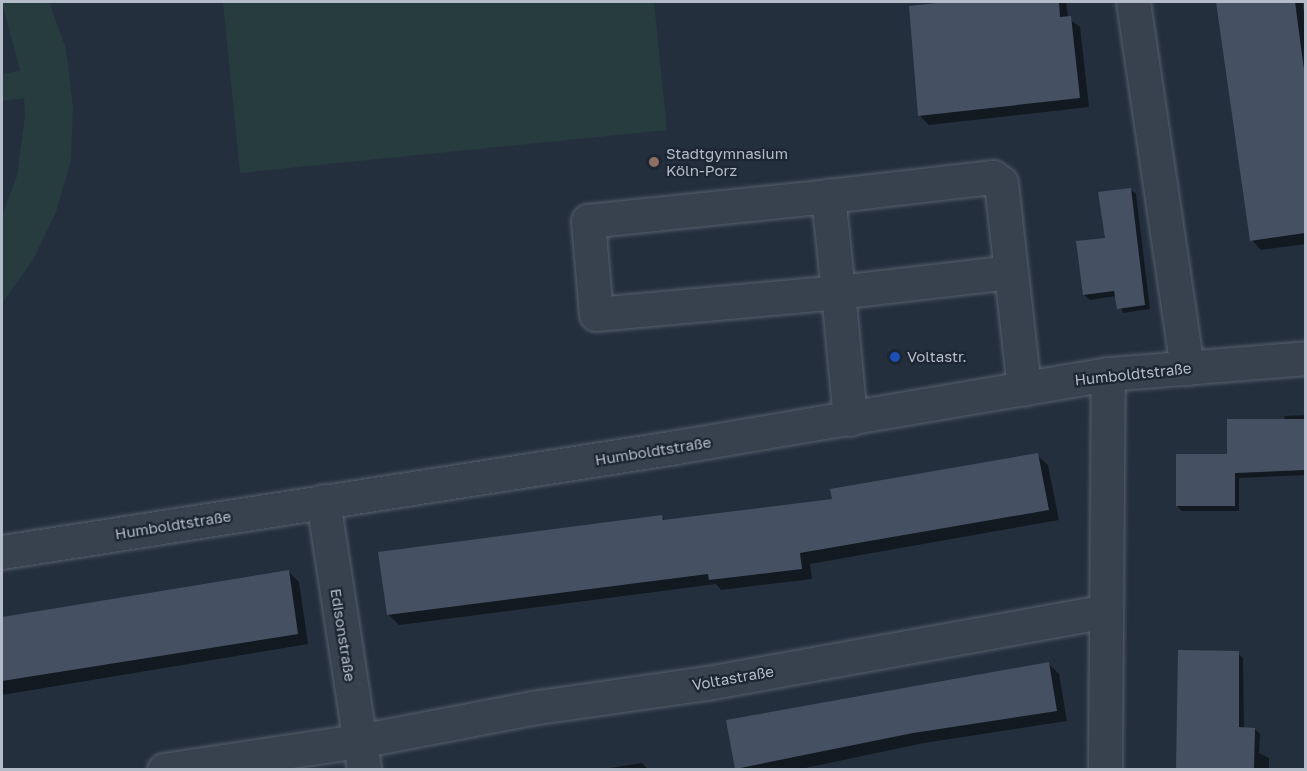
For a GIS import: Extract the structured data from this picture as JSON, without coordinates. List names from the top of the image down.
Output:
{
  "streets": {
    "street": ["Humboldtstraße", "Edisonstraße", "Voltastraße"]
  },
  "crossings": [
    ["Humboldtstraße", "Edisonstraße"],
    ["Edisonstraße", "Voltastraße"]
  ],
  "places": ["Stadtgymnasium Köln-Porz", "Voltastr."]
}
